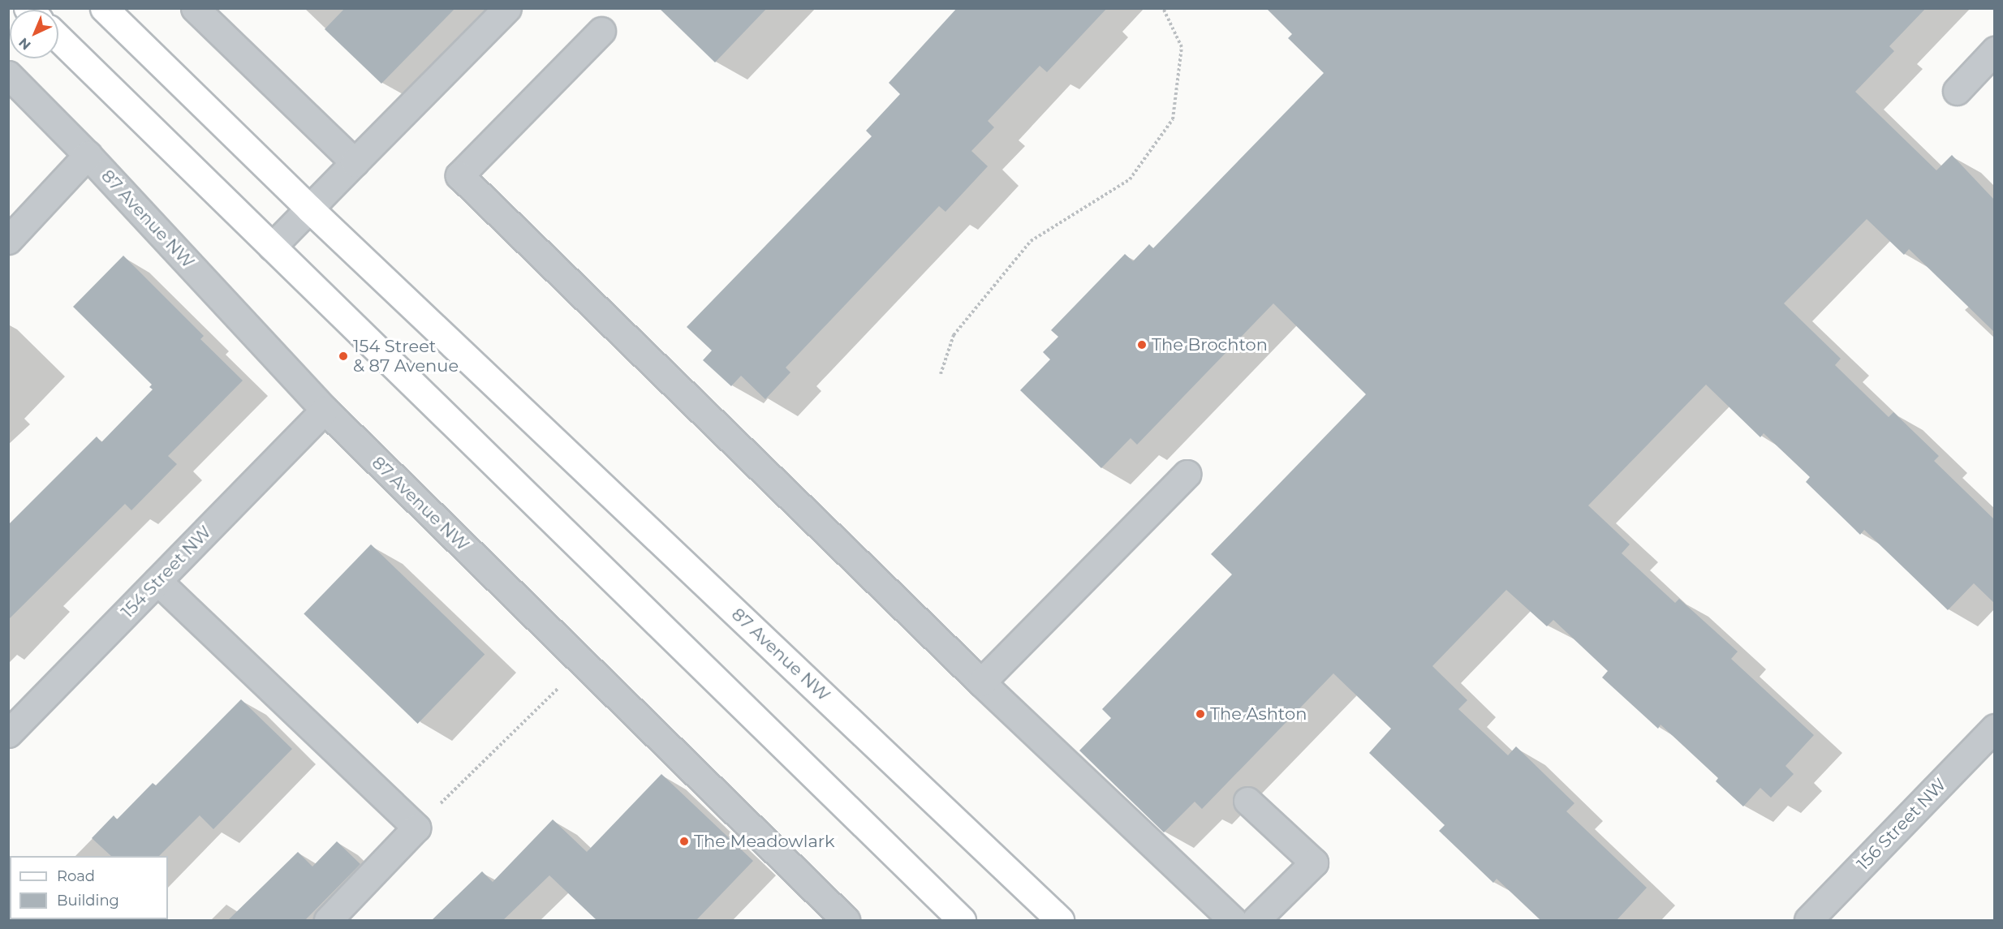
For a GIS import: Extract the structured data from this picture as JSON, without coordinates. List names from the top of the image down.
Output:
{
  "streets": {
    "main road": ["87 Avenue NW"],
    "street": ["154 Street NW", "156 Street NW"]
  },
  "crossings": [
    ["87 Avenue NW", "154 Street NW"]
  ],
  "places": [
    "The Brochton",
    "154 Street & 87 Avenue",
    "The Ashton",
    "The Meadowlark"
  ],
  "legend": ["Road", "Building"],
  "north": "bottom left"
}
